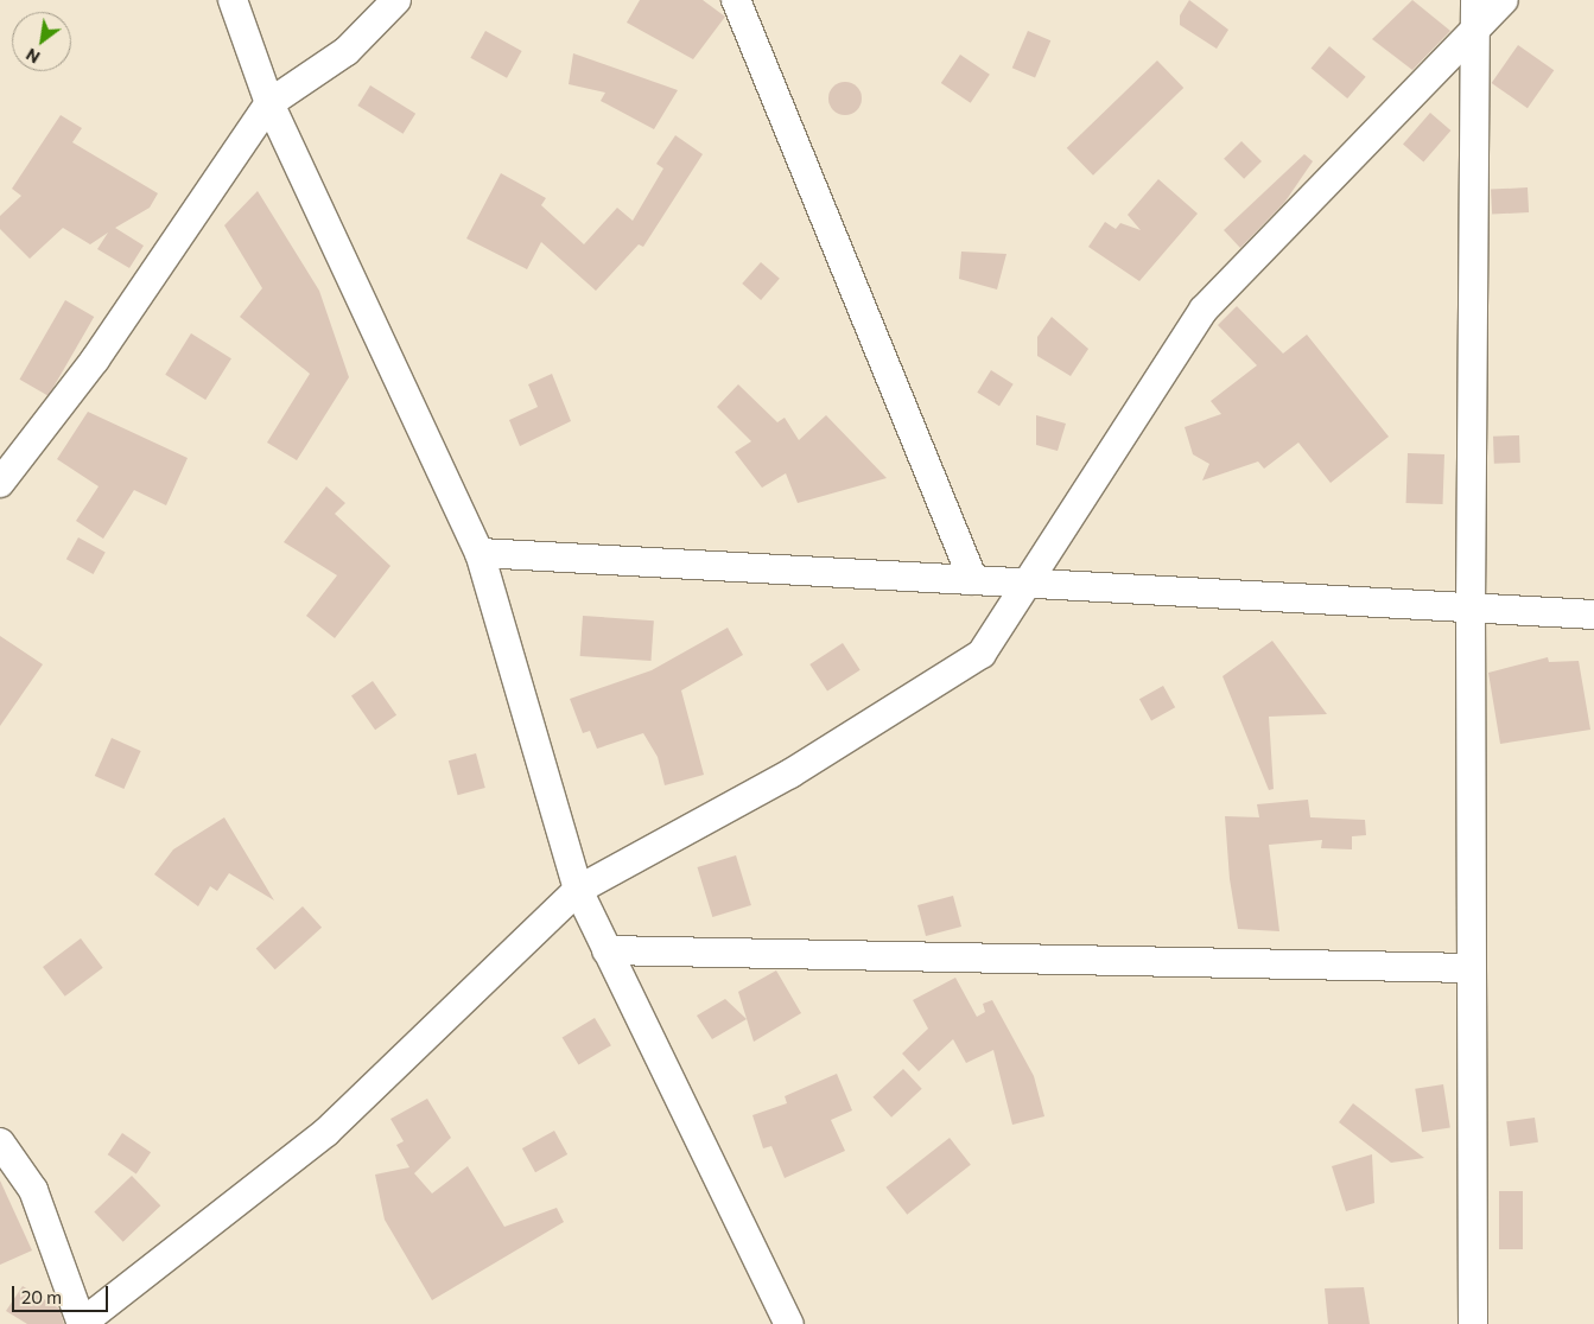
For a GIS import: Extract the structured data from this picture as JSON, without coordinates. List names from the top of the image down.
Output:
{
  "scale_bar": "20 m",
  "north": "bottom left"
}
